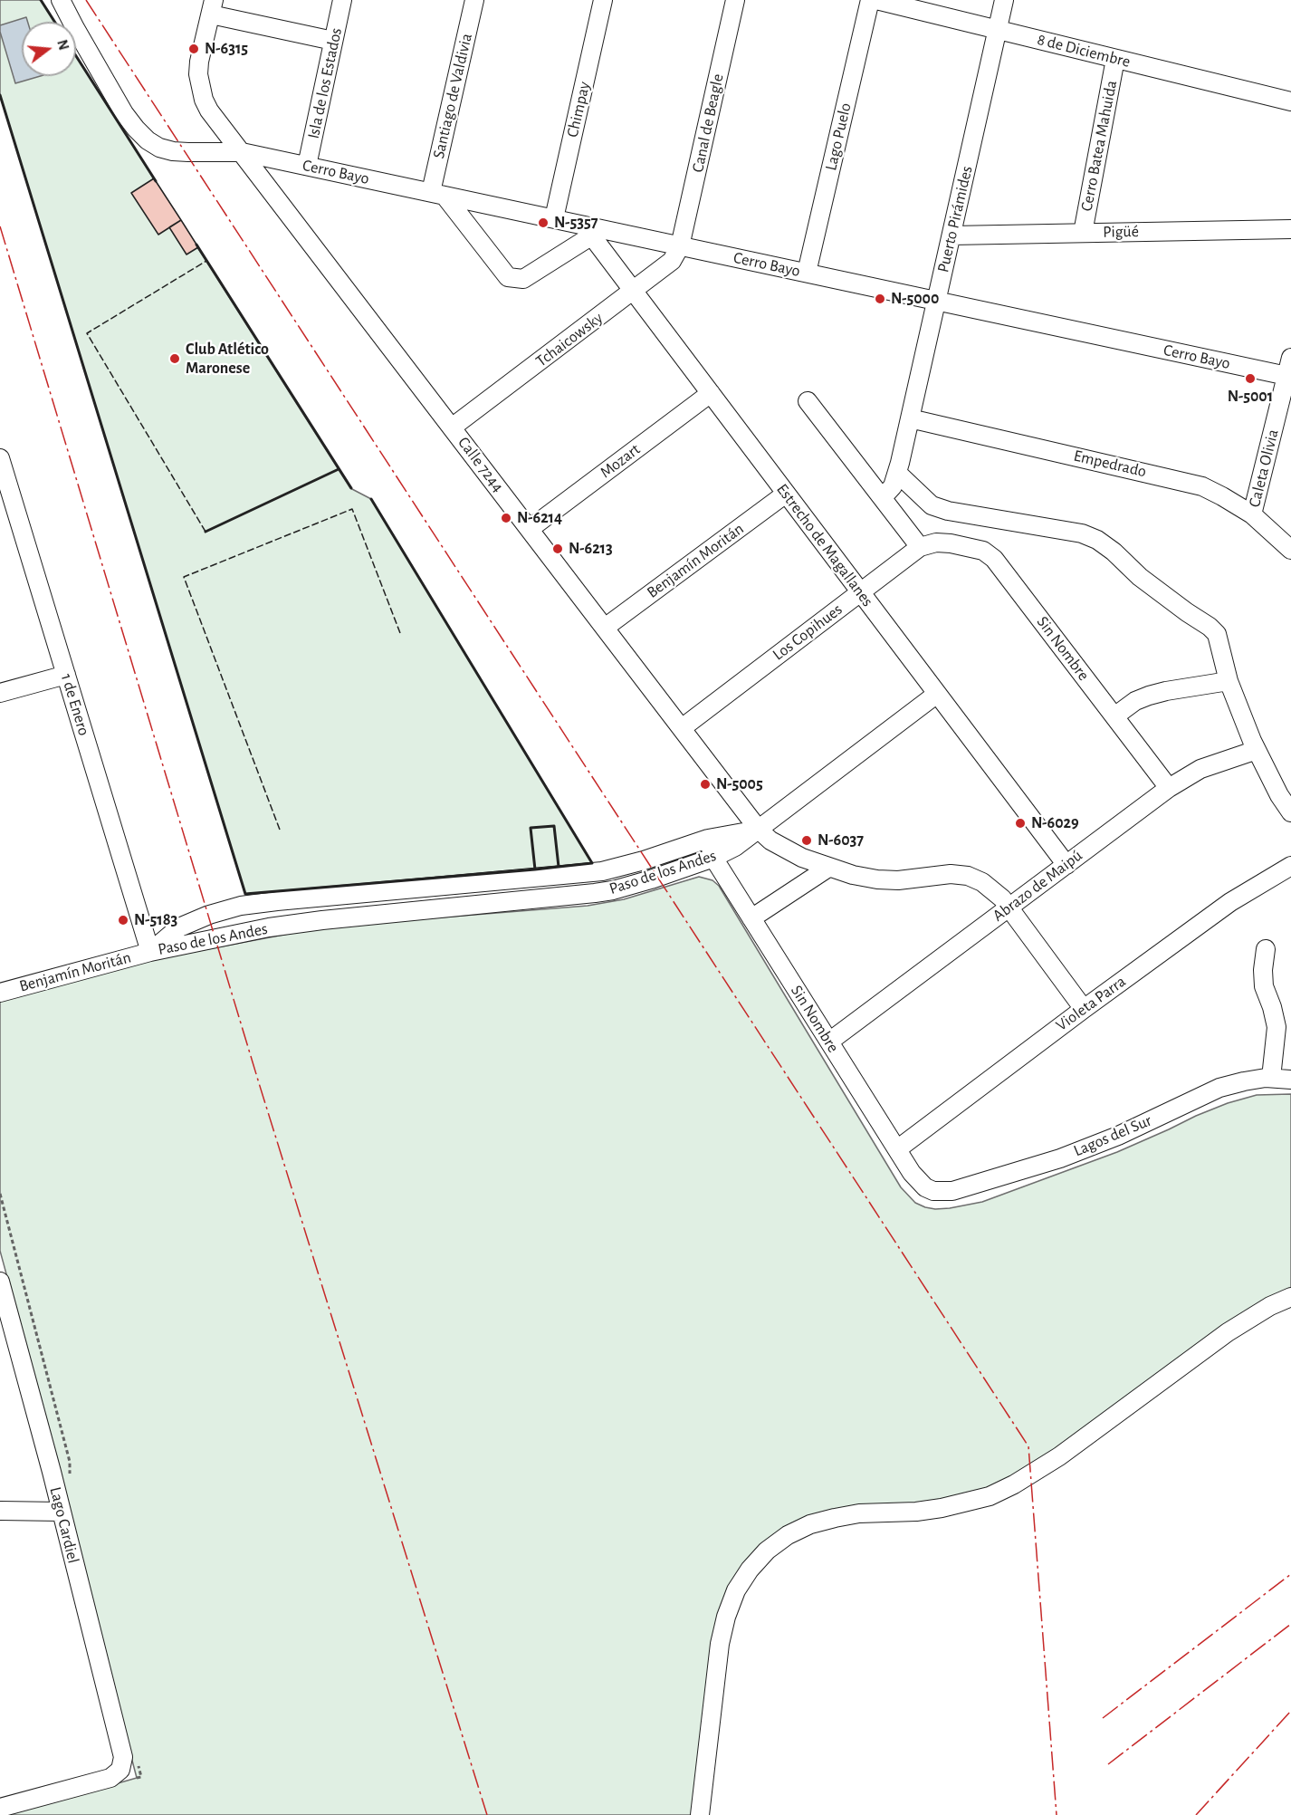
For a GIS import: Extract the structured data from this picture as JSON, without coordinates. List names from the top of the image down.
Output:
{
  "streets": {
    "street": [
      "8 de Diciembre",
      "Isla de los Estados",
      "Santiago de Valdivia",
      "Chimpay",
      "Canal de Beagle",
      "Lago Puelo",
      "Cerro Batea Mahuida",
      "Cerro Bayo",
      "Puerto Pirámides",
      "Pigüé",
      "Tchaicowsky",
      "Mozart",
      "Empedrado",
      "Calle 7244",
      "Caleta Olivia",
      "Estrecho de Magallanes",
      "Benjamín Moritán",
      "Los Copihues",
      "Sin Nombre",
      "1 de Enero",
      "Paso de los Andes",
      "Abrazo de Maipú",
      "Violeta Parra",
      "Lagos del Sur",
      "Lago Cardiel"
    ]
  },
  "crossings": [
    ["8 de Diciembre", "Cerro Batea Mahuida"],
    ["8 de Diciembre", "Puerto Pirámides"],
    ["Isla de los Estados", "Cerro Bayo"],
    ["Santiago de Valdivia", "Cerro Bayo"],
    ["Chimpay", "Cerro Bayo"],
    ["Canal de Beagle", "Cerro Bayo"],
    ["Canal de Beagle", "Tchaicowsky"],
    ["Lago Puelo", "Cerro Bayo"],
    ["Cerro Batea Mahuida", "Pigüé"],
    ["Cerro Bayo", "Puerto Pirámides"],
    ["Cerro Bayo", "Tchaicowsky"],
    ["Cerro Bayo", "Calle 7244"],
    ["Cerro Bayo", "Caleta Olivia"],
    ["Cerro Bayo", "Estrecho de Magallanes"],
    ["Puerto Pirámides", "Pigüé"],
    ["Puerto Pirámides", "Empedrado"],
    ["Tchaicowsky", "Calle 7244"],
    ["Tchaicowsky", "Estrecho de Magallanes"],
    ["Mozart", "Calle 7244"],
    ["Mozart", "Estrecho de Magallanes"],
    ["Empedrado", "Caleta Olivia"],
    ["Calle 7244", "Benjamín Moritán"],
    ["Calle 7244", "Los Copihues"],
    ["Calle 7244", "Paso de los Andes"],
    ["Estrecho de Magallanes", "Benjamín Moritán"],
    ["Estrecho de Magallanes", "Los Copihues"],
    ["Estrecho de Magallanes", "Paso de los Andes"],
    ["Estrecho de Magallanes", "Abrazo de Maipú"],
    ["Benjamín Moritán", "1 de Enero"],
    ["Benjamín Moritán", "Paso de los Andes"],
    ["Los Copihues", "Sin Nombre"],
    ["Sin Nombre", "Paso de los Andes"],
    ["Sin Nombre", "Abrazo de Maipú"],
    ["Sin Nombre", "Violeta Parra"],
    ["Sin Nombre", "Lagos del Sur"],
    ["1 de Enero", "Paso de los Andes"]
  ],
  "places": [
    "N-6315",
    "N-5357",
    "N-5000",
    "Club Atlético Maronese",
    "N-5001",
    "N-6214",
    "N-6213",
    "N-5005",
    "N-6029",
    "N-6037",
    "N-5183"
  ],
  "north": "right"
}
